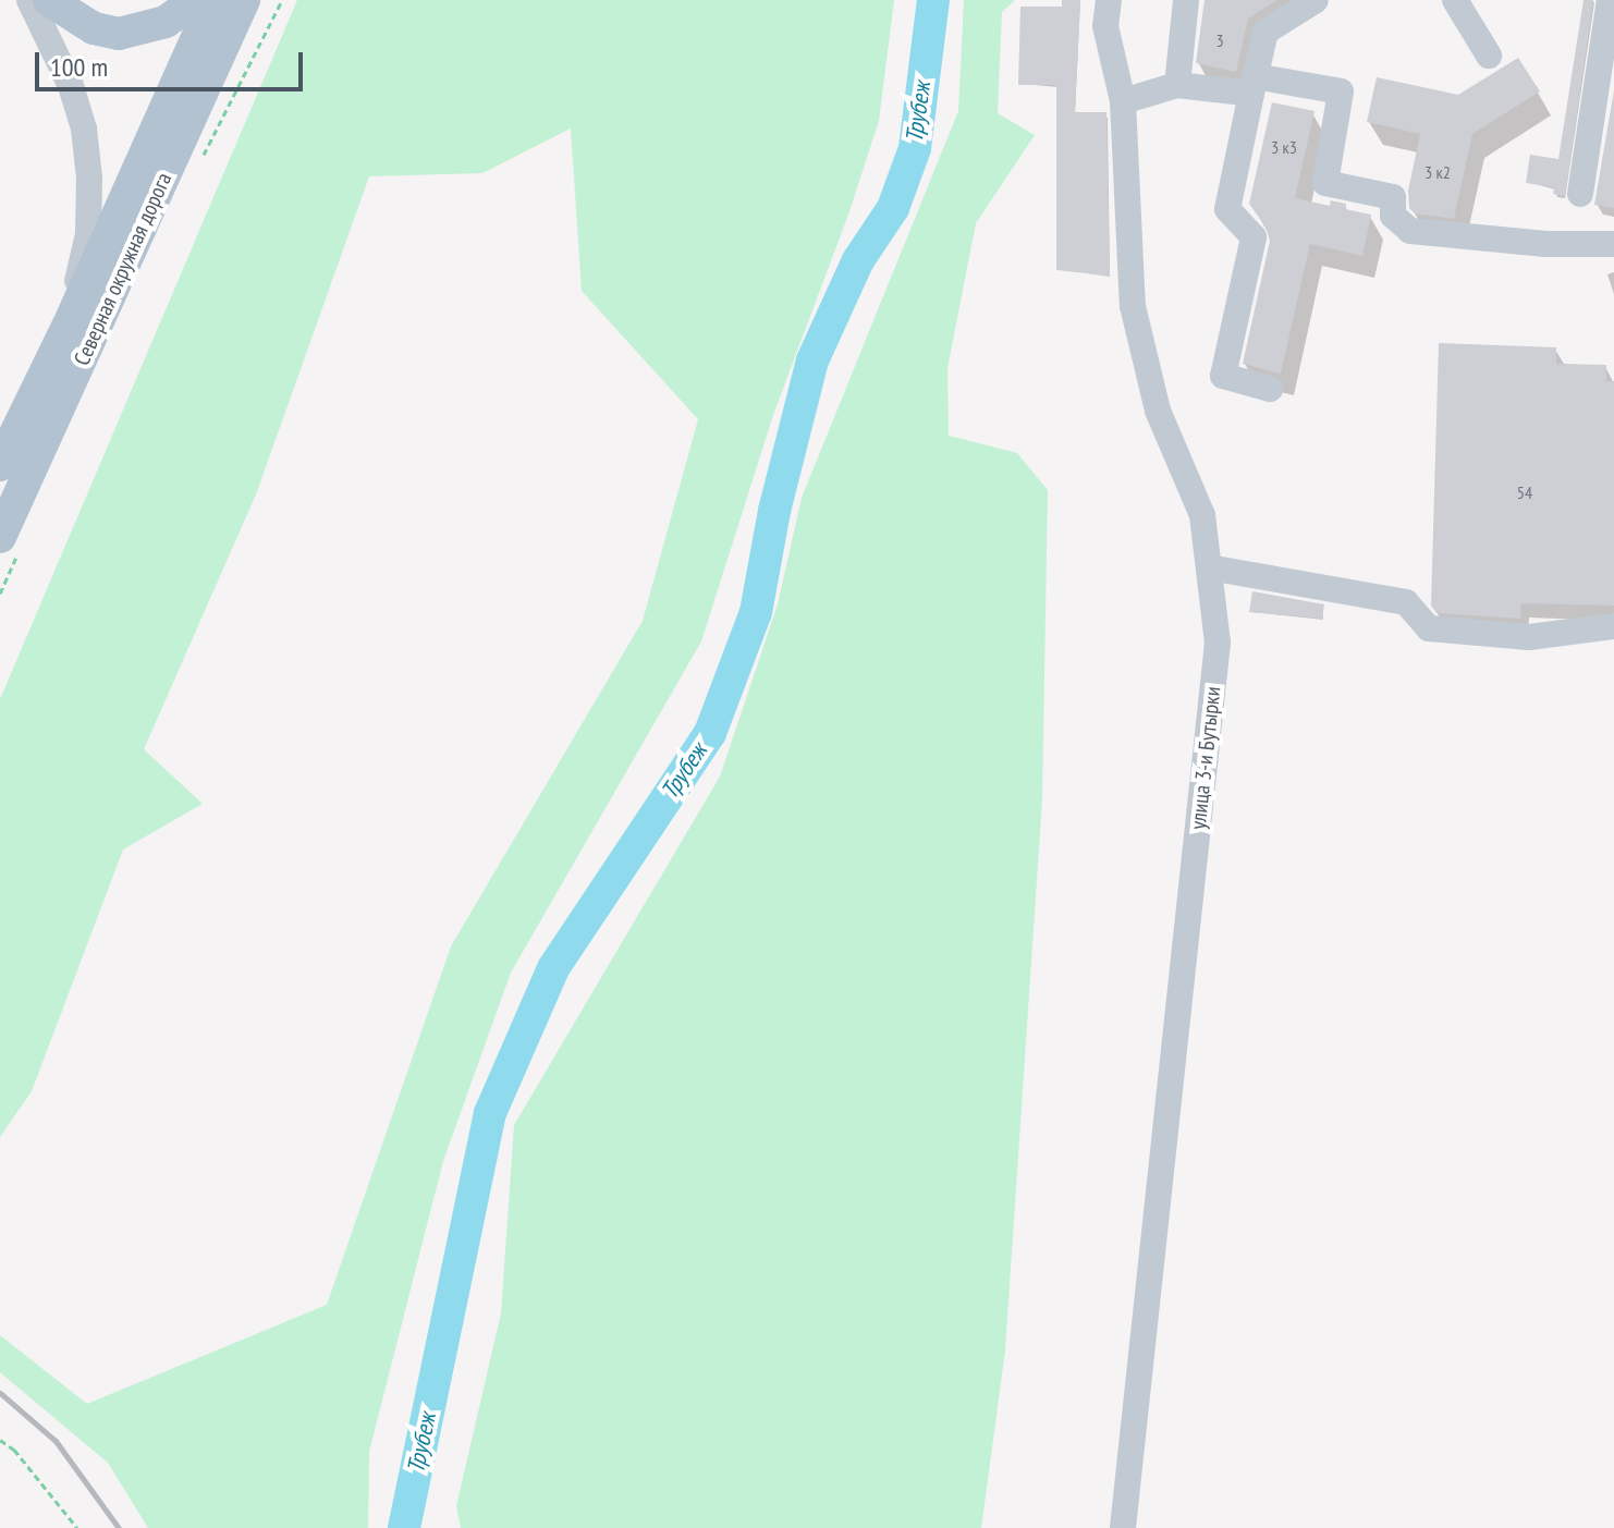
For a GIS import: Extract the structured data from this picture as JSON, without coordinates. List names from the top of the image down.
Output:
{
  "streets": {
    "main road": ["Северная окружная дорога"],
    "street": ["улица 3-и Бутырки"]
  },
  "water": ["Трубеж"],
  "house_numbers": [
    "3",
    "3 к3",
    "3 к2",
    "54"
  ],
  "scale_bar": "100 m"
}
